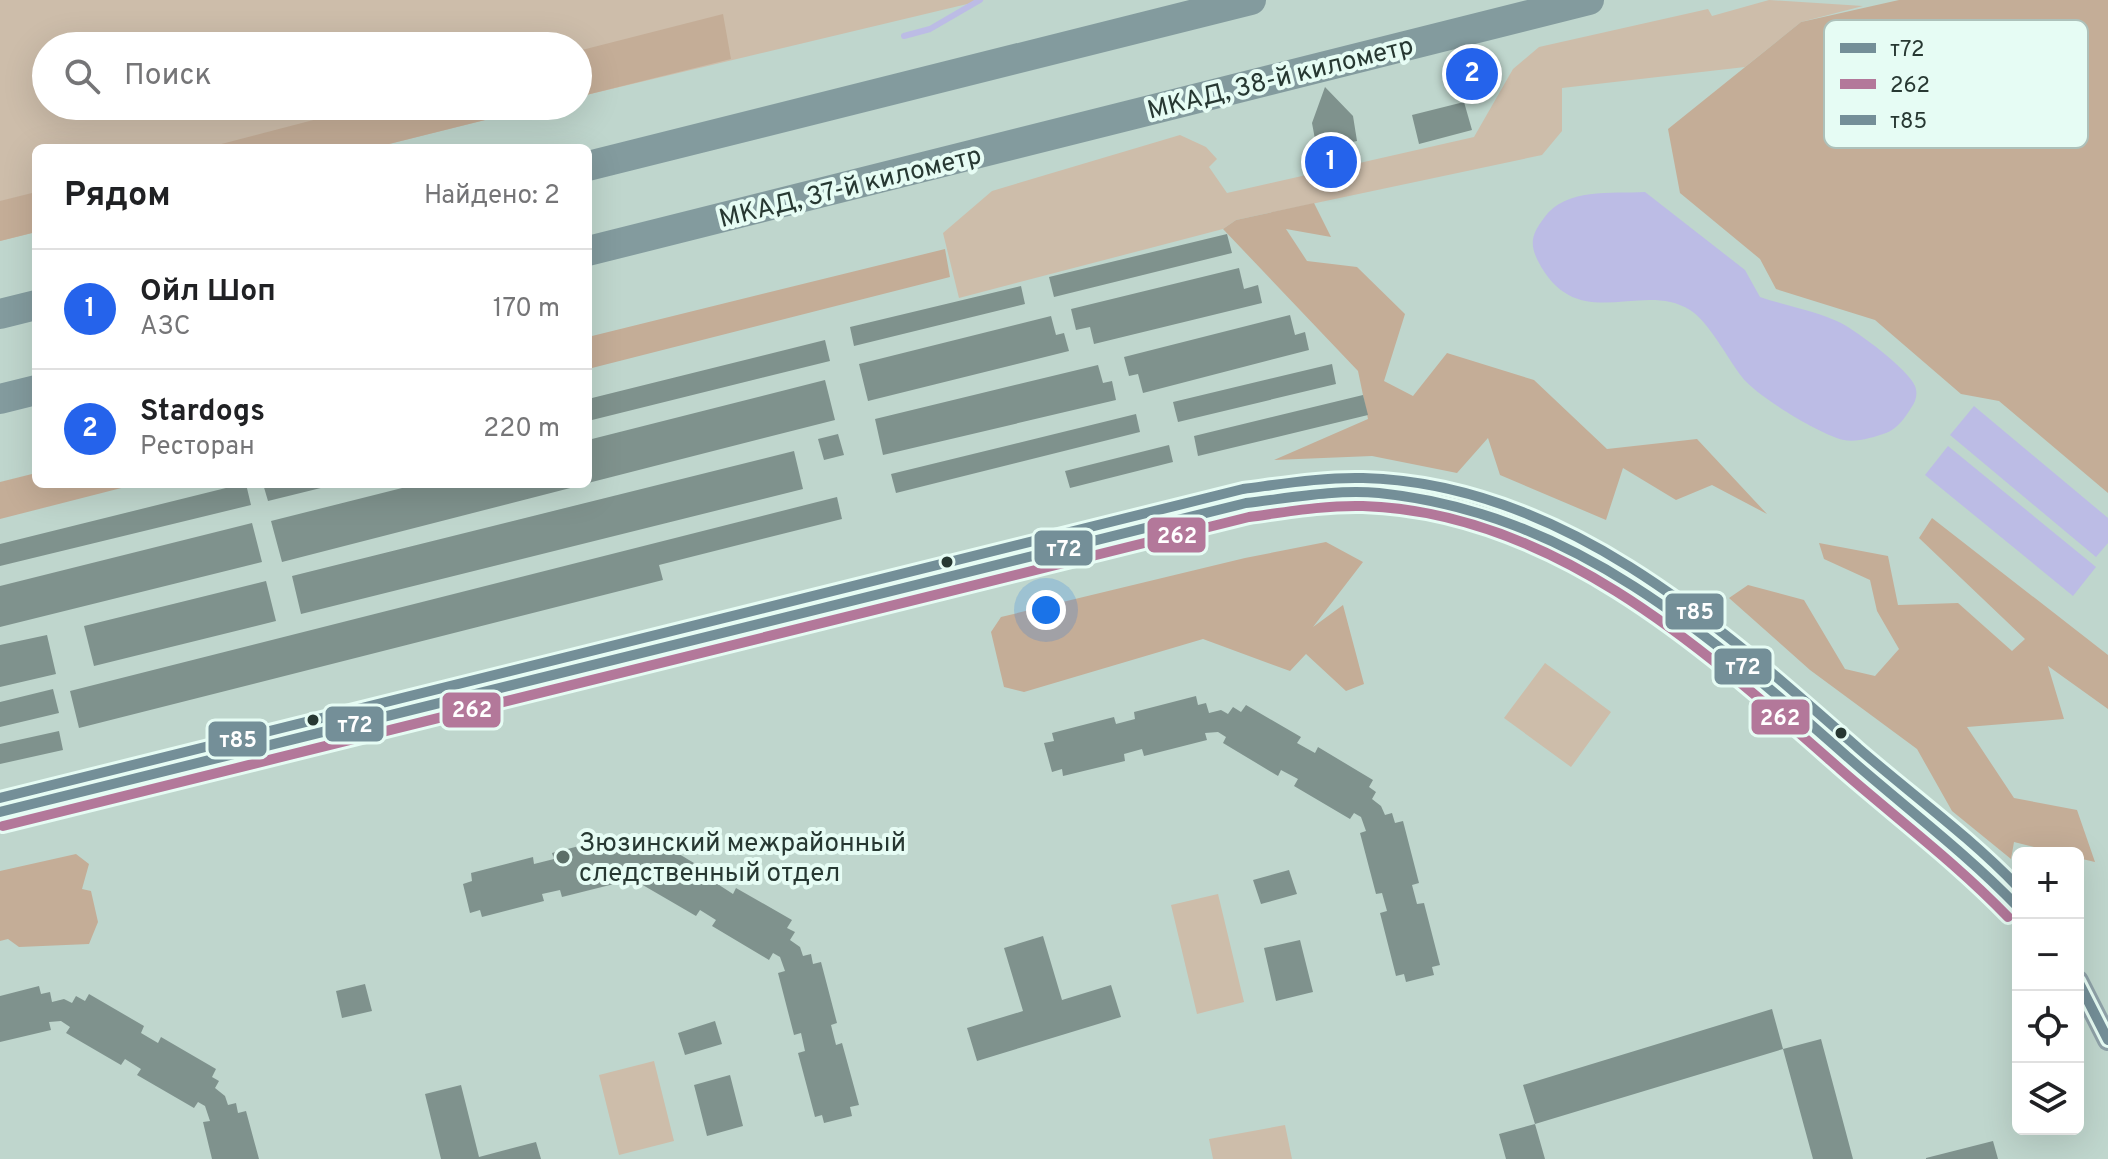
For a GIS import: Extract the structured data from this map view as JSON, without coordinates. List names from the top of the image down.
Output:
{
  "streets": {
    "highway": ["МКАД, 38-й километр", "МКАД, 37-й километр"]
  },
  "crossings": [
    ["МКАД, 38-й километр", "МКАД, 37-й километр"]
  ],
  "places": ["Зюзинский межрайонный следственный отдел"],
  "lines": ["transit line т85", "transit line т72", "transit line 262"],
  "legend": ["т72", "262", "т85"],
  "page": {
    "search": "Поиск",
    "pins": ["2", "1"],
    "heading": ["Рядом", "Найдено: 2"],
    "list": [
      {
        "mark": "1",
        "name": "Ойл Шоп",
        "note": "АЗС",
        "value": "170 m"
      },
      {
        "mark": "2",
        "name": "Stardogs",
        "note": "Ресторан",
        "value": "220 m"
      }
    ],
    "map_buttons": ["+", "−"]
  }
}
